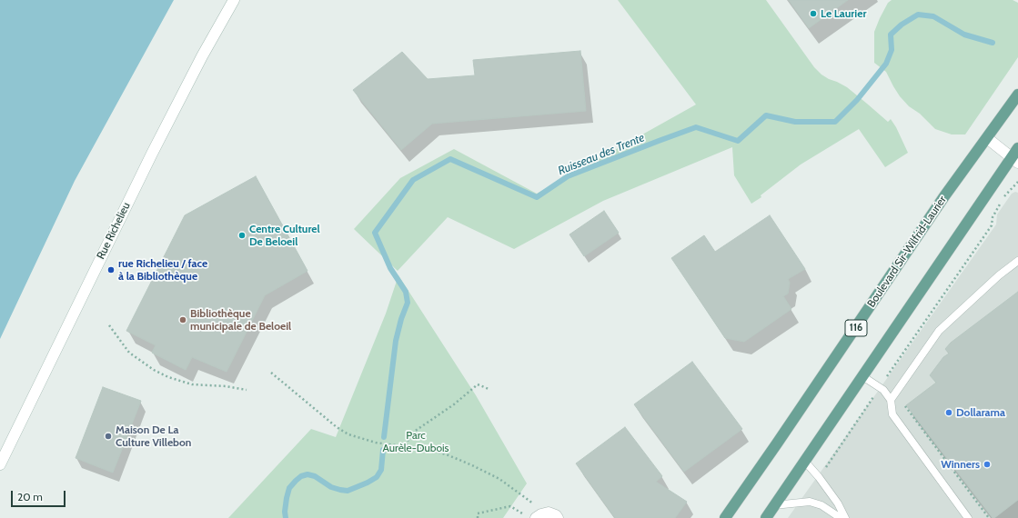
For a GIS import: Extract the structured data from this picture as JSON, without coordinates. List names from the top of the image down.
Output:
{
  "streets": {
    "main road": ["Rue Richelieu", "Boulevard Sir-Wilfrid-Laurier", "116"]
  },
  "water": ["Ruisseau des Trente"],
  "parks": ["Parc Aurèle-Dubois"],
  "places": [
    "Le Laurier",
    "Centre Culturel De Beloeil",
    "rue Richelieu / face à la Bibliothèque",
    "Bibliothèque municipale de Beloeil",
    "Dollarama",
    "Maison De La Culture Villebon",
    "Winners"
  ],
  "scale_bar": "20 m"
}
